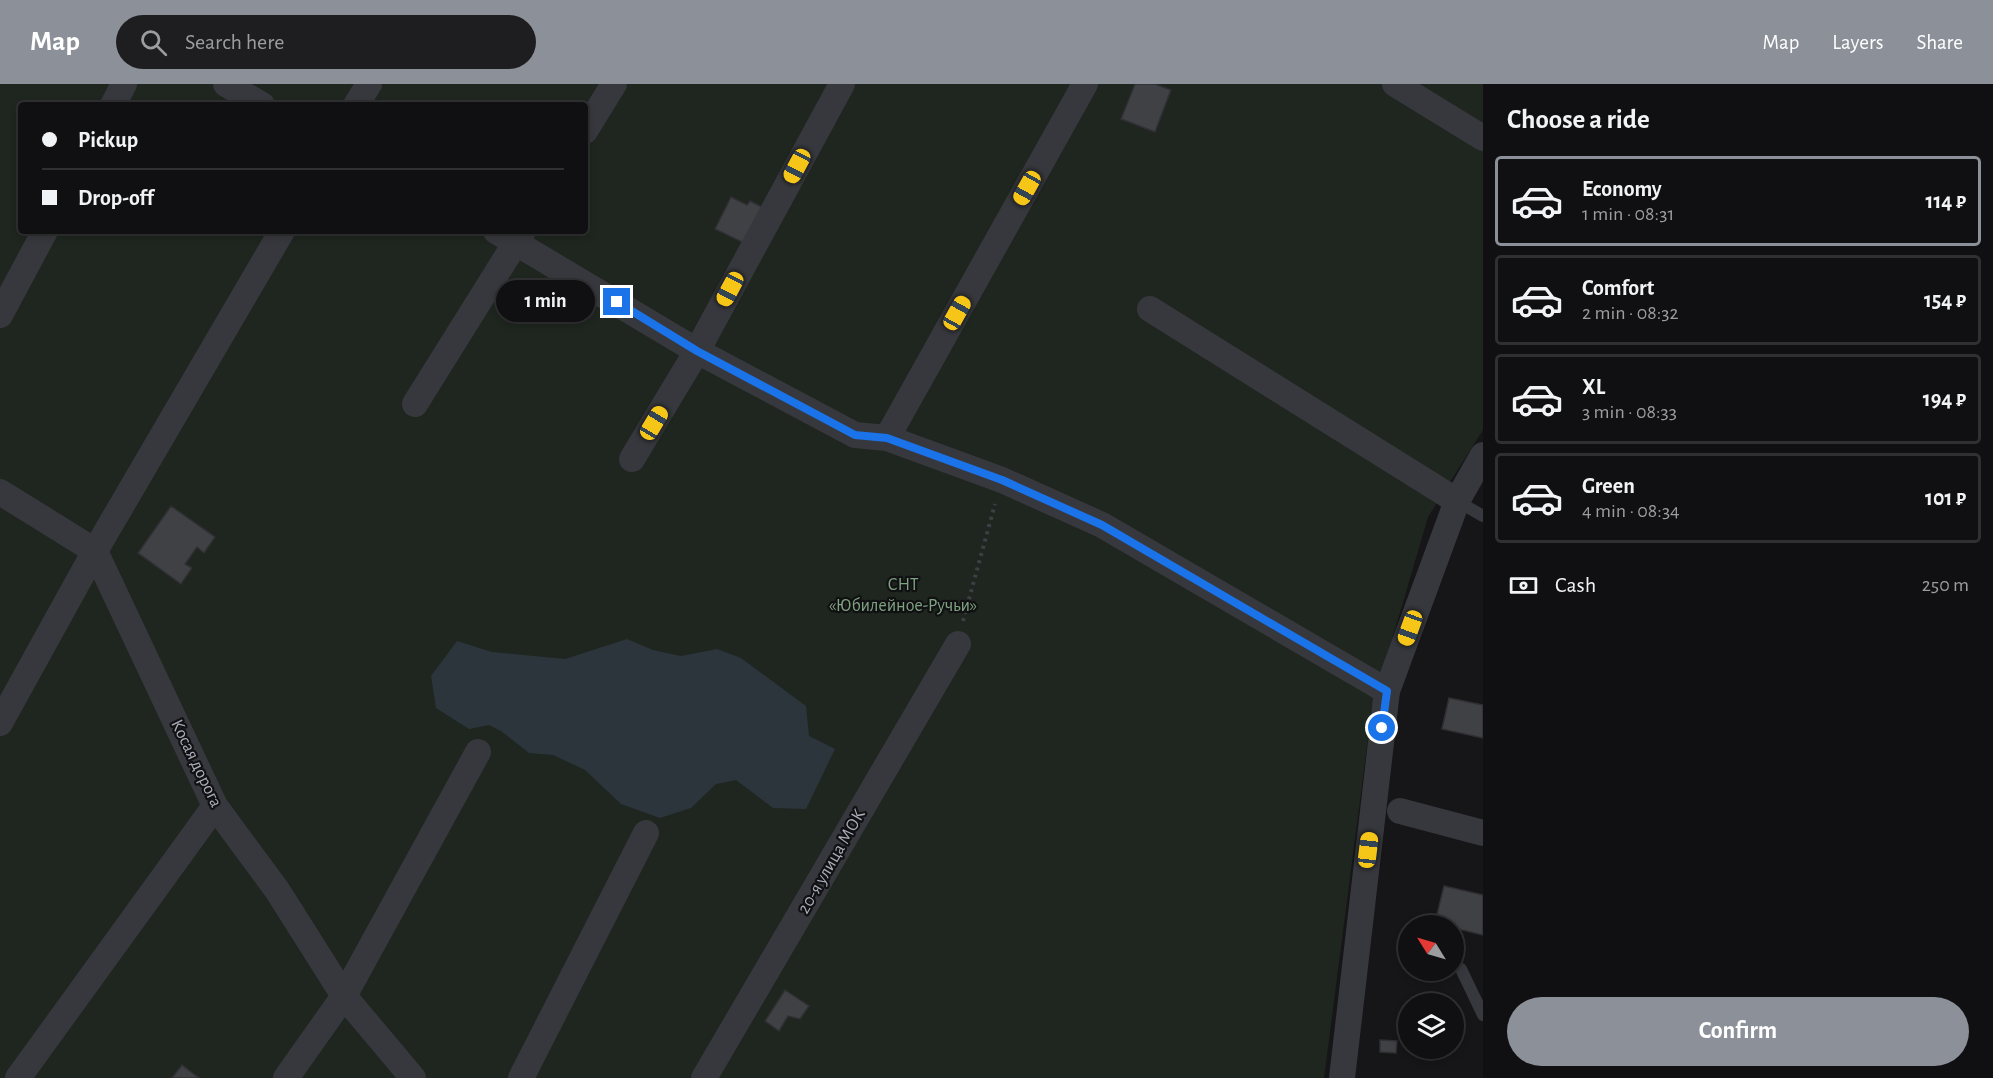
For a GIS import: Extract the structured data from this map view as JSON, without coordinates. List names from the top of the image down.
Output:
{
  "streets": {
    "street": ["Косая дорога", "20-я улица МОК"]
  },
  "parks": ["СНТ «Юбилейное-Ручьи»"],
  "north": "top left",
  "page": {
    "header": "Map",
    "search": "Search here",
    "nav": ["Map", "Layers", "Share"],
    "heading": "Choose a ride",
    "banner": ["Pickup", "Drop-off"],
    "list": [
      {
        "name": "Economy",
        "note": "1 min · 08:31",
        "value": "114 ₽"
      },
      {
        "name": "Comfort",
        "note": "2 min · 08:32",
        "value": "154 ₽"
      },
      {
        "name": "XL",
        "note": "3 min · 08:33",
        "value": "194 ₽"
      },
      {
        "name": "Green",
        "note": "4 min · 08:34",
        "value": "101 ₽"
      }
    ],
    "bubble": "1 min",
    "pay": ["Cash", "250 m"],
    "buttons": "Confirm"
  }
}
